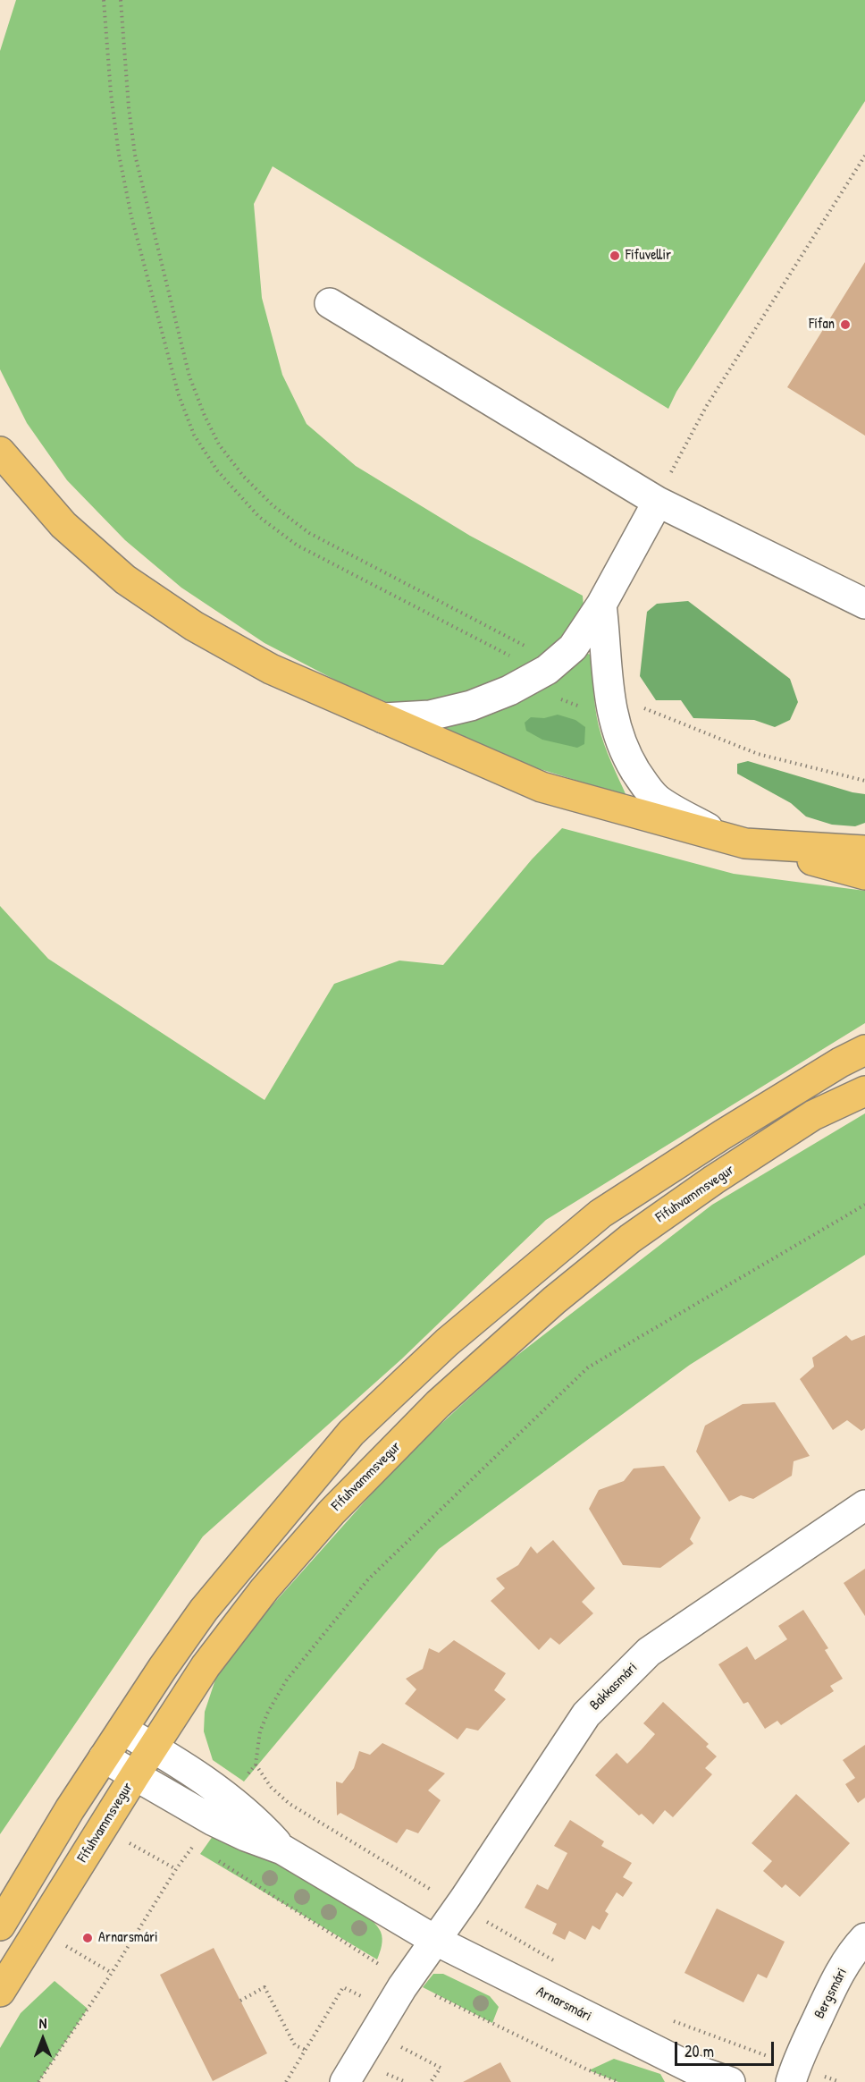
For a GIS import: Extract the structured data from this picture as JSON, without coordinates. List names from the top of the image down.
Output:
{
  "streets": {
    "main road": ["Fífuhvammsvegur"],
    "street": ["Bakkasmári", "Bergsmári", "Arnarsmári"]
  },
  "crossings": [
    ["Fífuhvammsvegur", "Arnarsmári"],
    ["Bakkasmári", "Arnarsmári"]
  ],
  "places": ["Fífuvellir", "Fífan", "Arnarsmári"],
  "scale_bar": "20 m",
  "north": "top"
}
